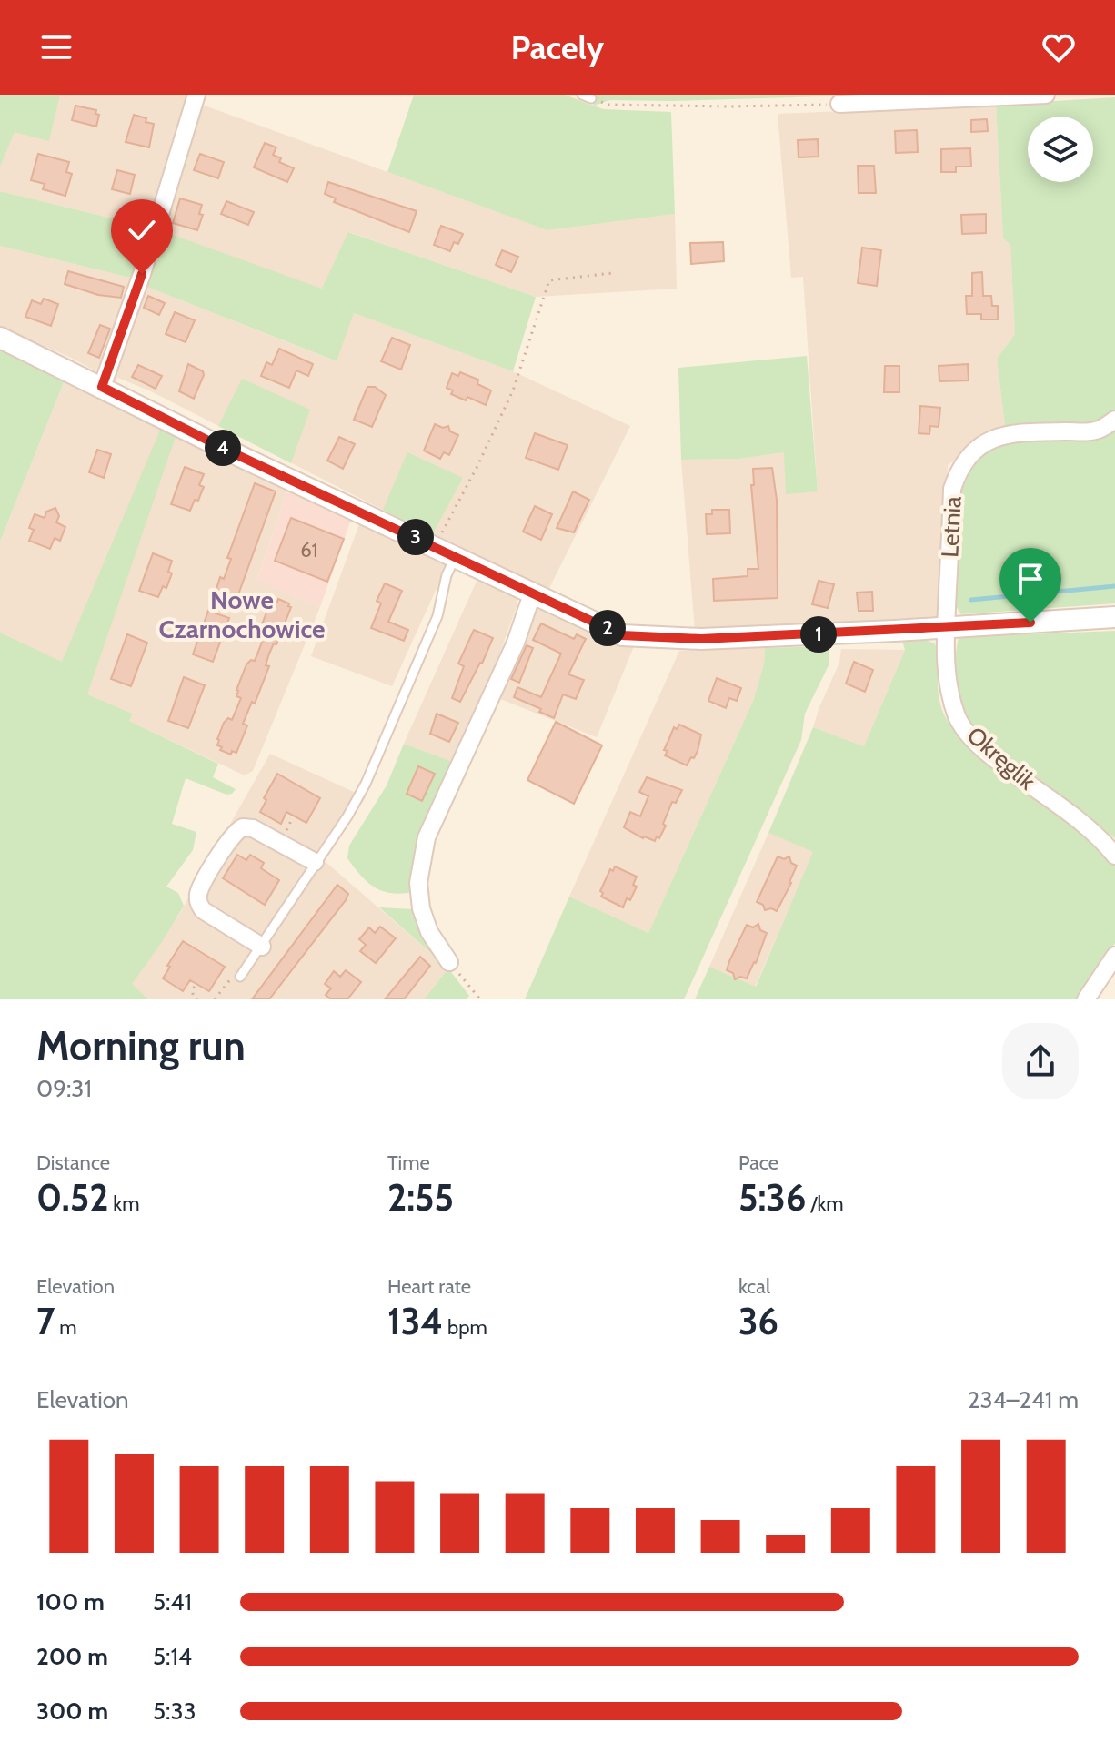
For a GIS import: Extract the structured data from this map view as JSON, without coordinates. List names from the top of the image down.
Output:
{
  "streets": {
    "street": ["Letnia", "Okręglik"]
  },
  "crossings": [
    ["Letnia", "Okręglik"]
  ],
  "districts": ["Nowe Czarnochowice"],
  "house_numbers": ["61"],
  "page": {
    "header": "Pacely",
    "pins": [
      "4",
      "3",
      "2",
      "1"
    ],
    "heading": ["Morning run", "09:31"],
    "stats": [
      ["Distance", "0.52 km"],
      ["Time", "2:55"],
      ["Pace", "5:36 /km"],
      ["Elevation", "7 m"],
      ["Heart rate", "134 bpm"],
      ["kcal", "36"]
    ],
    "chart": ["Elevation", "234–241 m"],
    "list": [
      {
        "name": "100 m",
        "note": "5:41"
      },
      {
        "name": "200 m",
        "note": "5:14"
      },
      {
        "name": "300 m",
        "note": "5:33"
      }
    ]
  }
}
